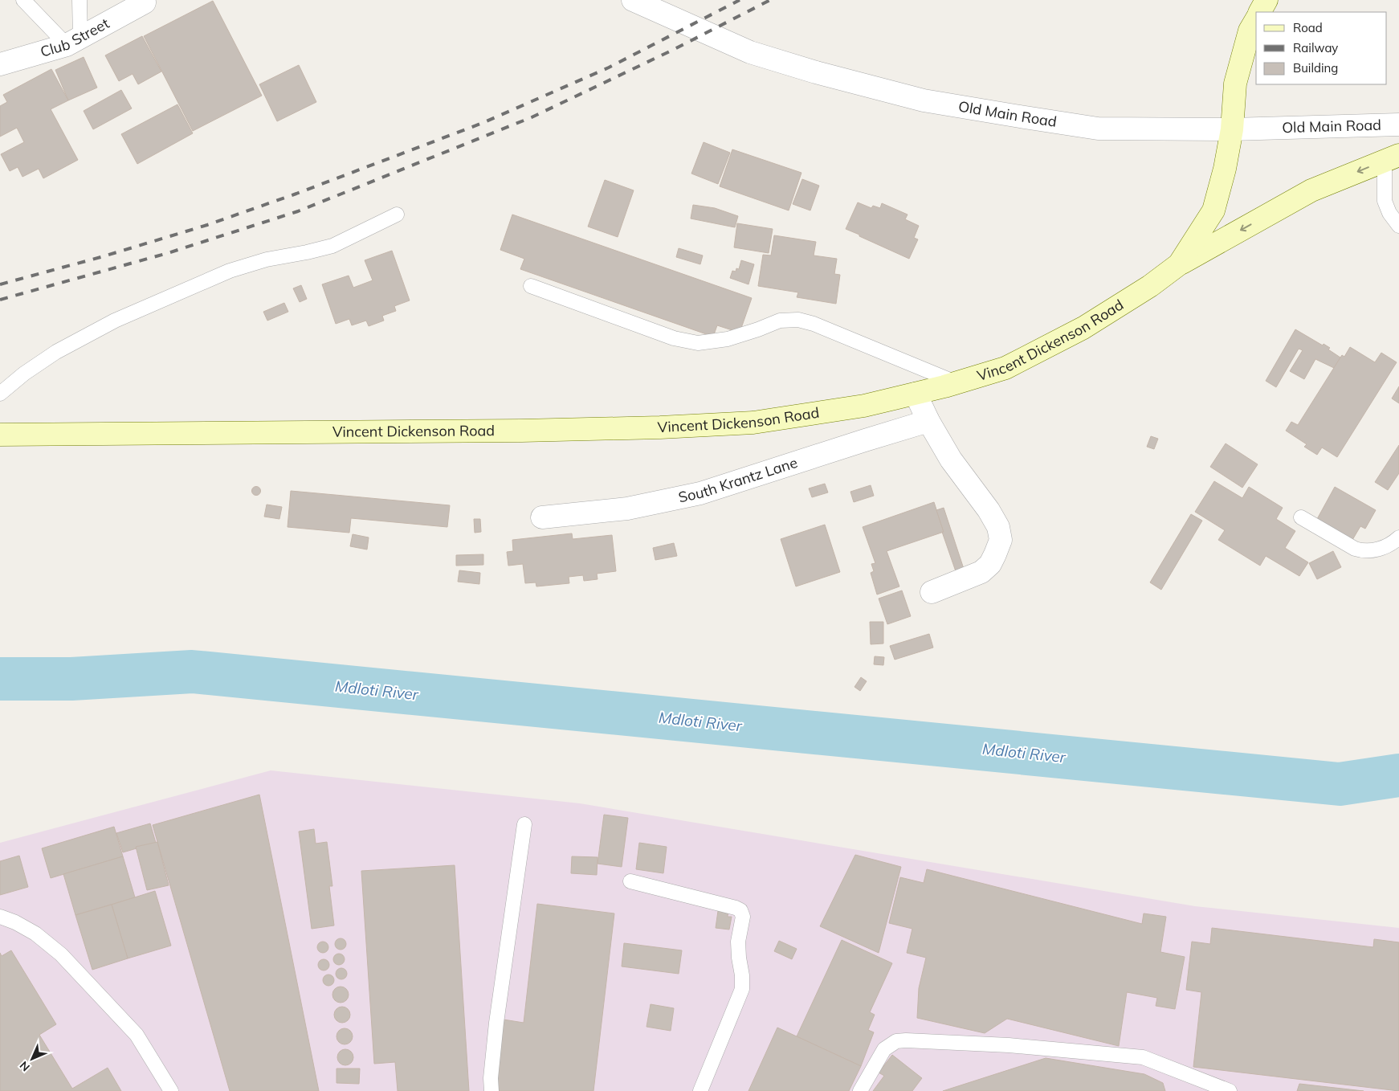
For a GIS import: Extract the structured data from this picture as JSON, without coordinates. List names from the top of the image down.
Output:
{
  "streets": {
    "main road": ["Vincent Dickenson Road"],
    "street": ["Club Street", "Old Main Road", "South Krantz Lane"]
  },
  "crossings": [
    ["Old Main Road", "Vincent Dickenson Road"]
  ],
  "water": ["Mdloti River"],
  "legend": ["Road", "Railway", "Building"],
  "north": "bottom left"
}
